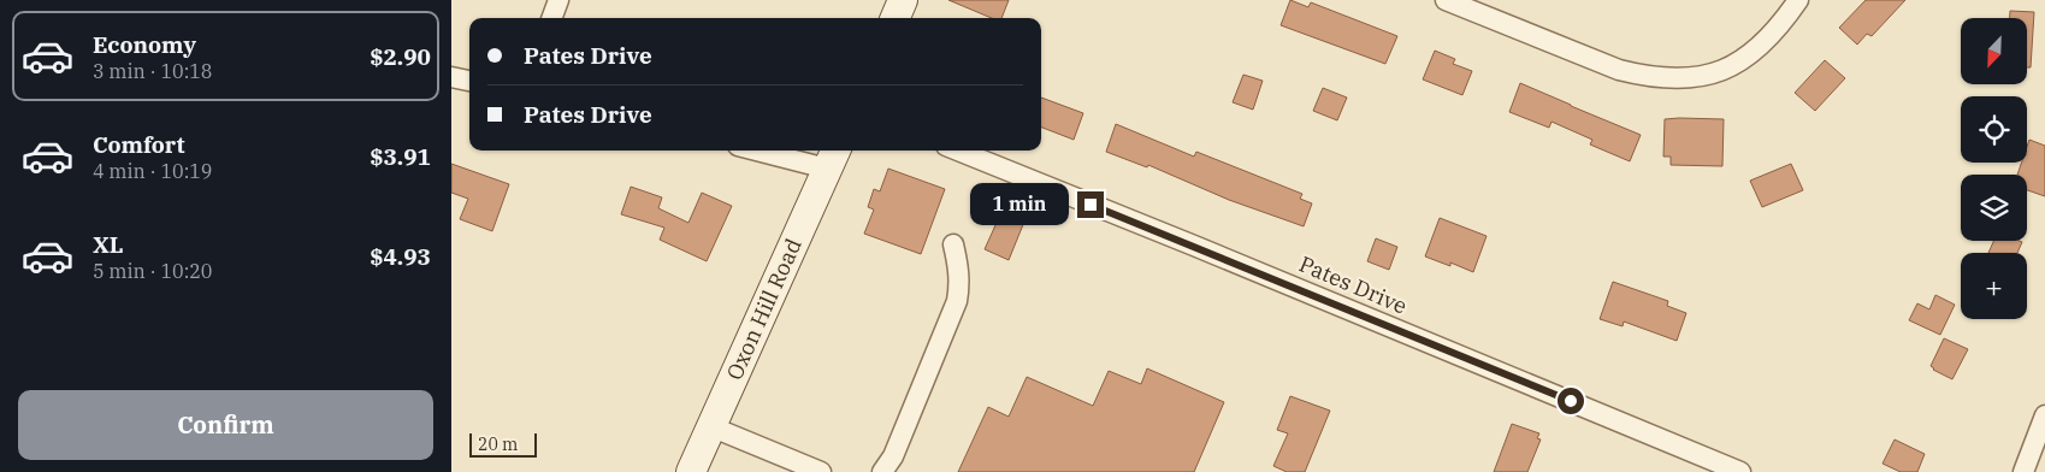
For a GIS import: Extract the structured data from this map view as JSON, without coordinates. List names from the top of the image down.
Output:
{
  "streets": {
    "main road": ["Oxon Hill Road"],
    "street": ["Pates Drive"]
  },
  "scale_bar": "20 m",
  "north": "bottom left",
  "page": {
    "list": [
      {
        "name": "Economy",
        "note": "3 min · 10:18",
        "value": "$2.90"
      },
      {
        "name": "Comfort",
        "note": "4 min · 10:19",
        "value": "$3.91"
      },
      {
        "name": "XL",
        "note": "5 min · 10:20",
        "value": "$4.93"
      }
    ],
    "map_buttons": "+",
    "banner": ["Pates Drive", "Pates Drive"],
    "bubble": "1 min",
    "buttons": "Confirm",
    "scale": "20 m"
  }
}
